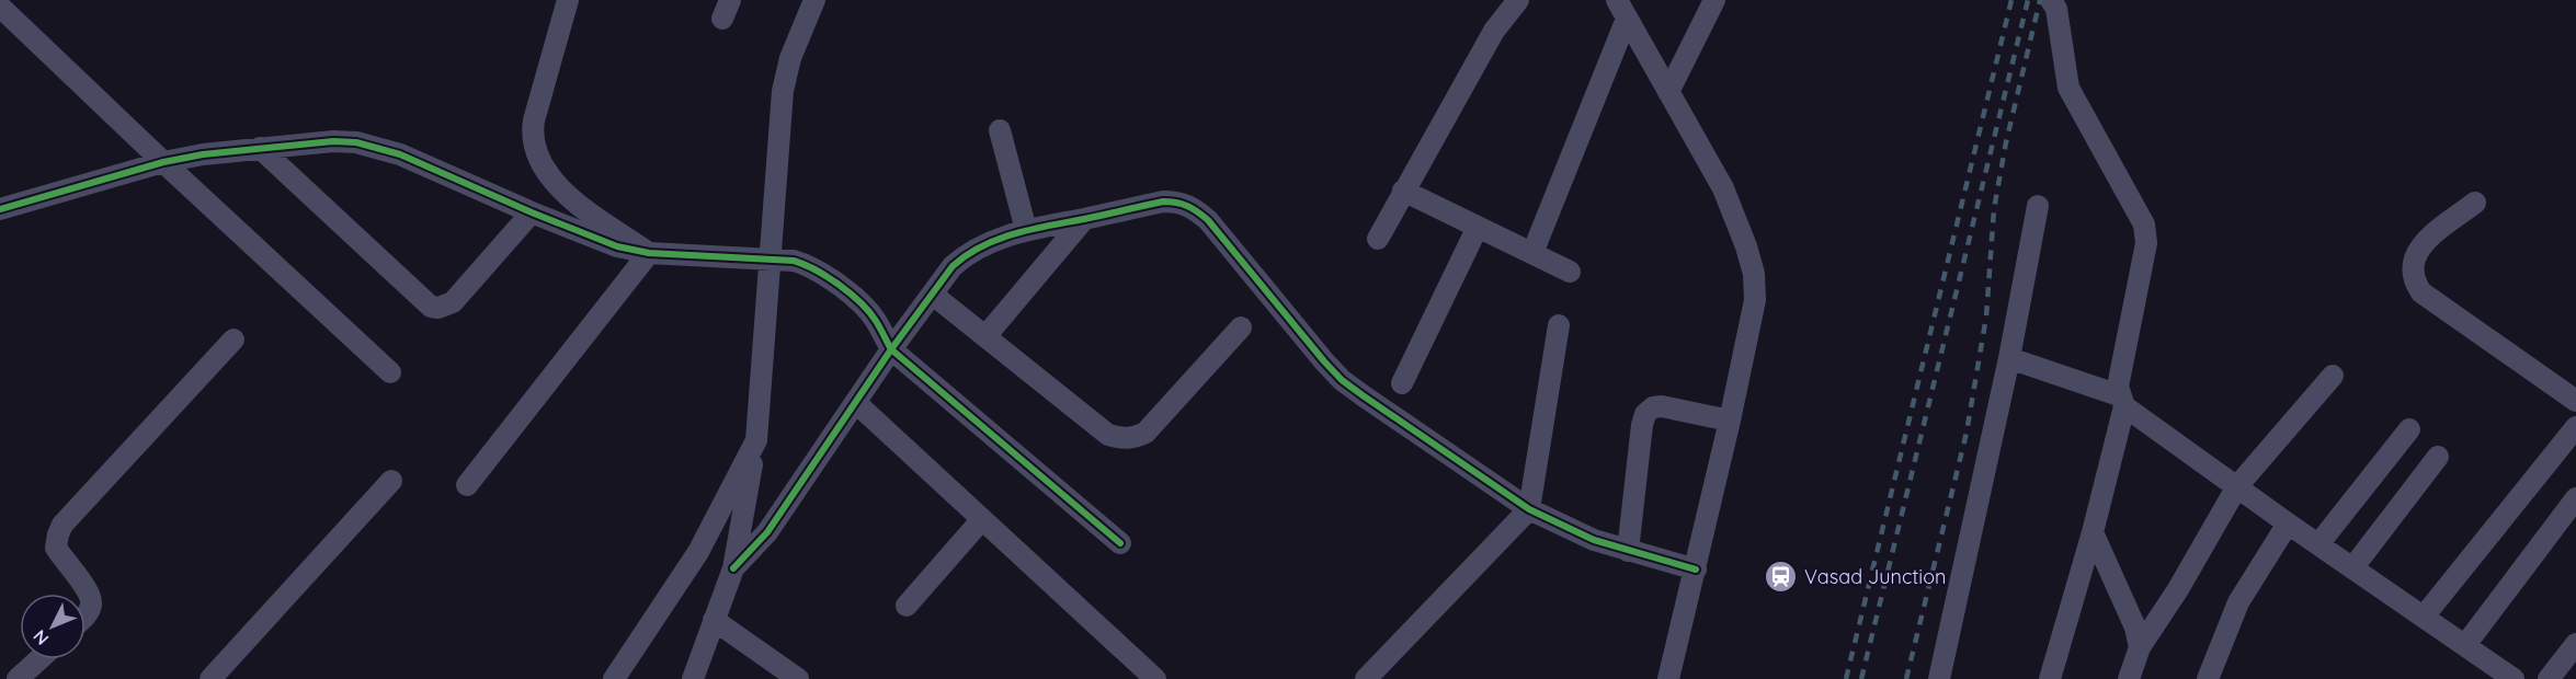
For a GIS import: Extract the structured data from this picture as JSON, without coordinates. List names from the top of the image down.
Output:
{
  "places": {
    "station": ["Vasad Junction"]
  },
  "north": "bottom left"
}
